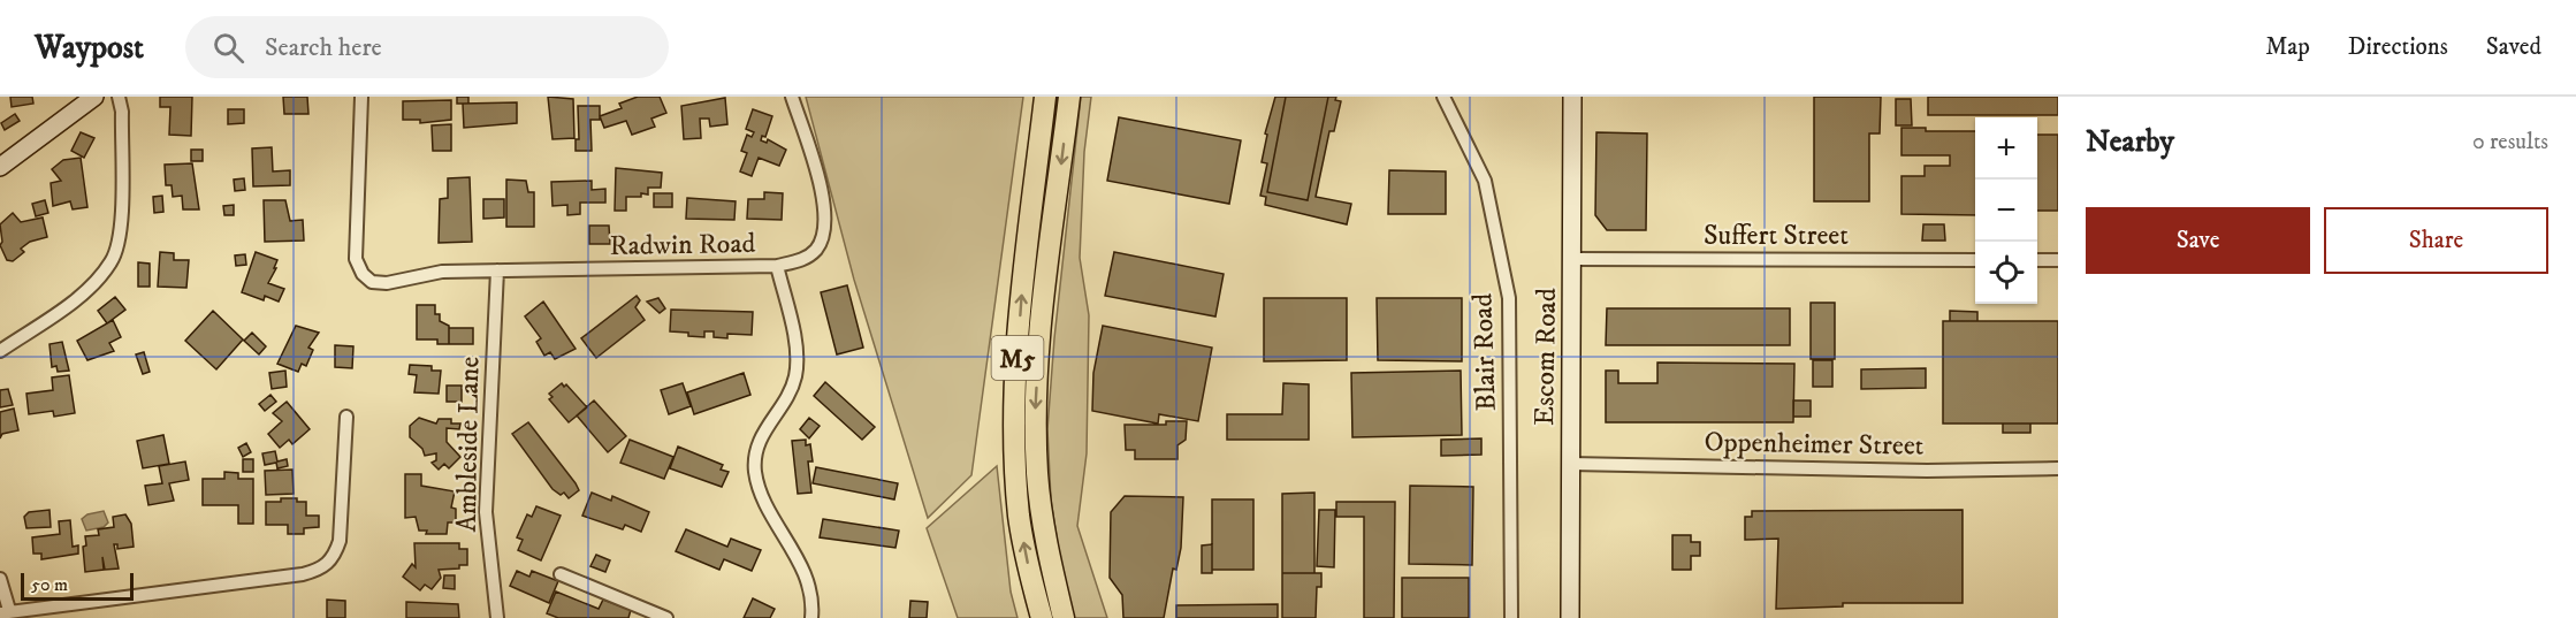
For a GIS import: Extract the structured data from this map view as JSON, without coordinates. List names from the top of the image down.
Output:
{
  "streets": {
    "main road": ["M5"],
    "street": [
      "Suffert Street",
      "Radwin Road",
      "Blair Road",
      "Escom Road",
      "Oppenheimer Street",
      "Ambleside Lane"
    ]
  },
  "crossings": [
    ["Suffert Street", "Escom Road"],
    ["Radwin Road", "Ambleside Lane"],
    ["Escom Road", "Oppenheimer Street"]
  ],
  "scale_bar": "50 m",
  "page": {
    "header": "Waypost",
    "search": "Search here",
    "nav": ["Map", "Directions", "Saved"],
    "heading": ["Nearby", "0 results"],
    "map_buttons": ["+", "−"],
    "buttons": ["Save", "Share"],
    "scale": "50 m"
  }
}
